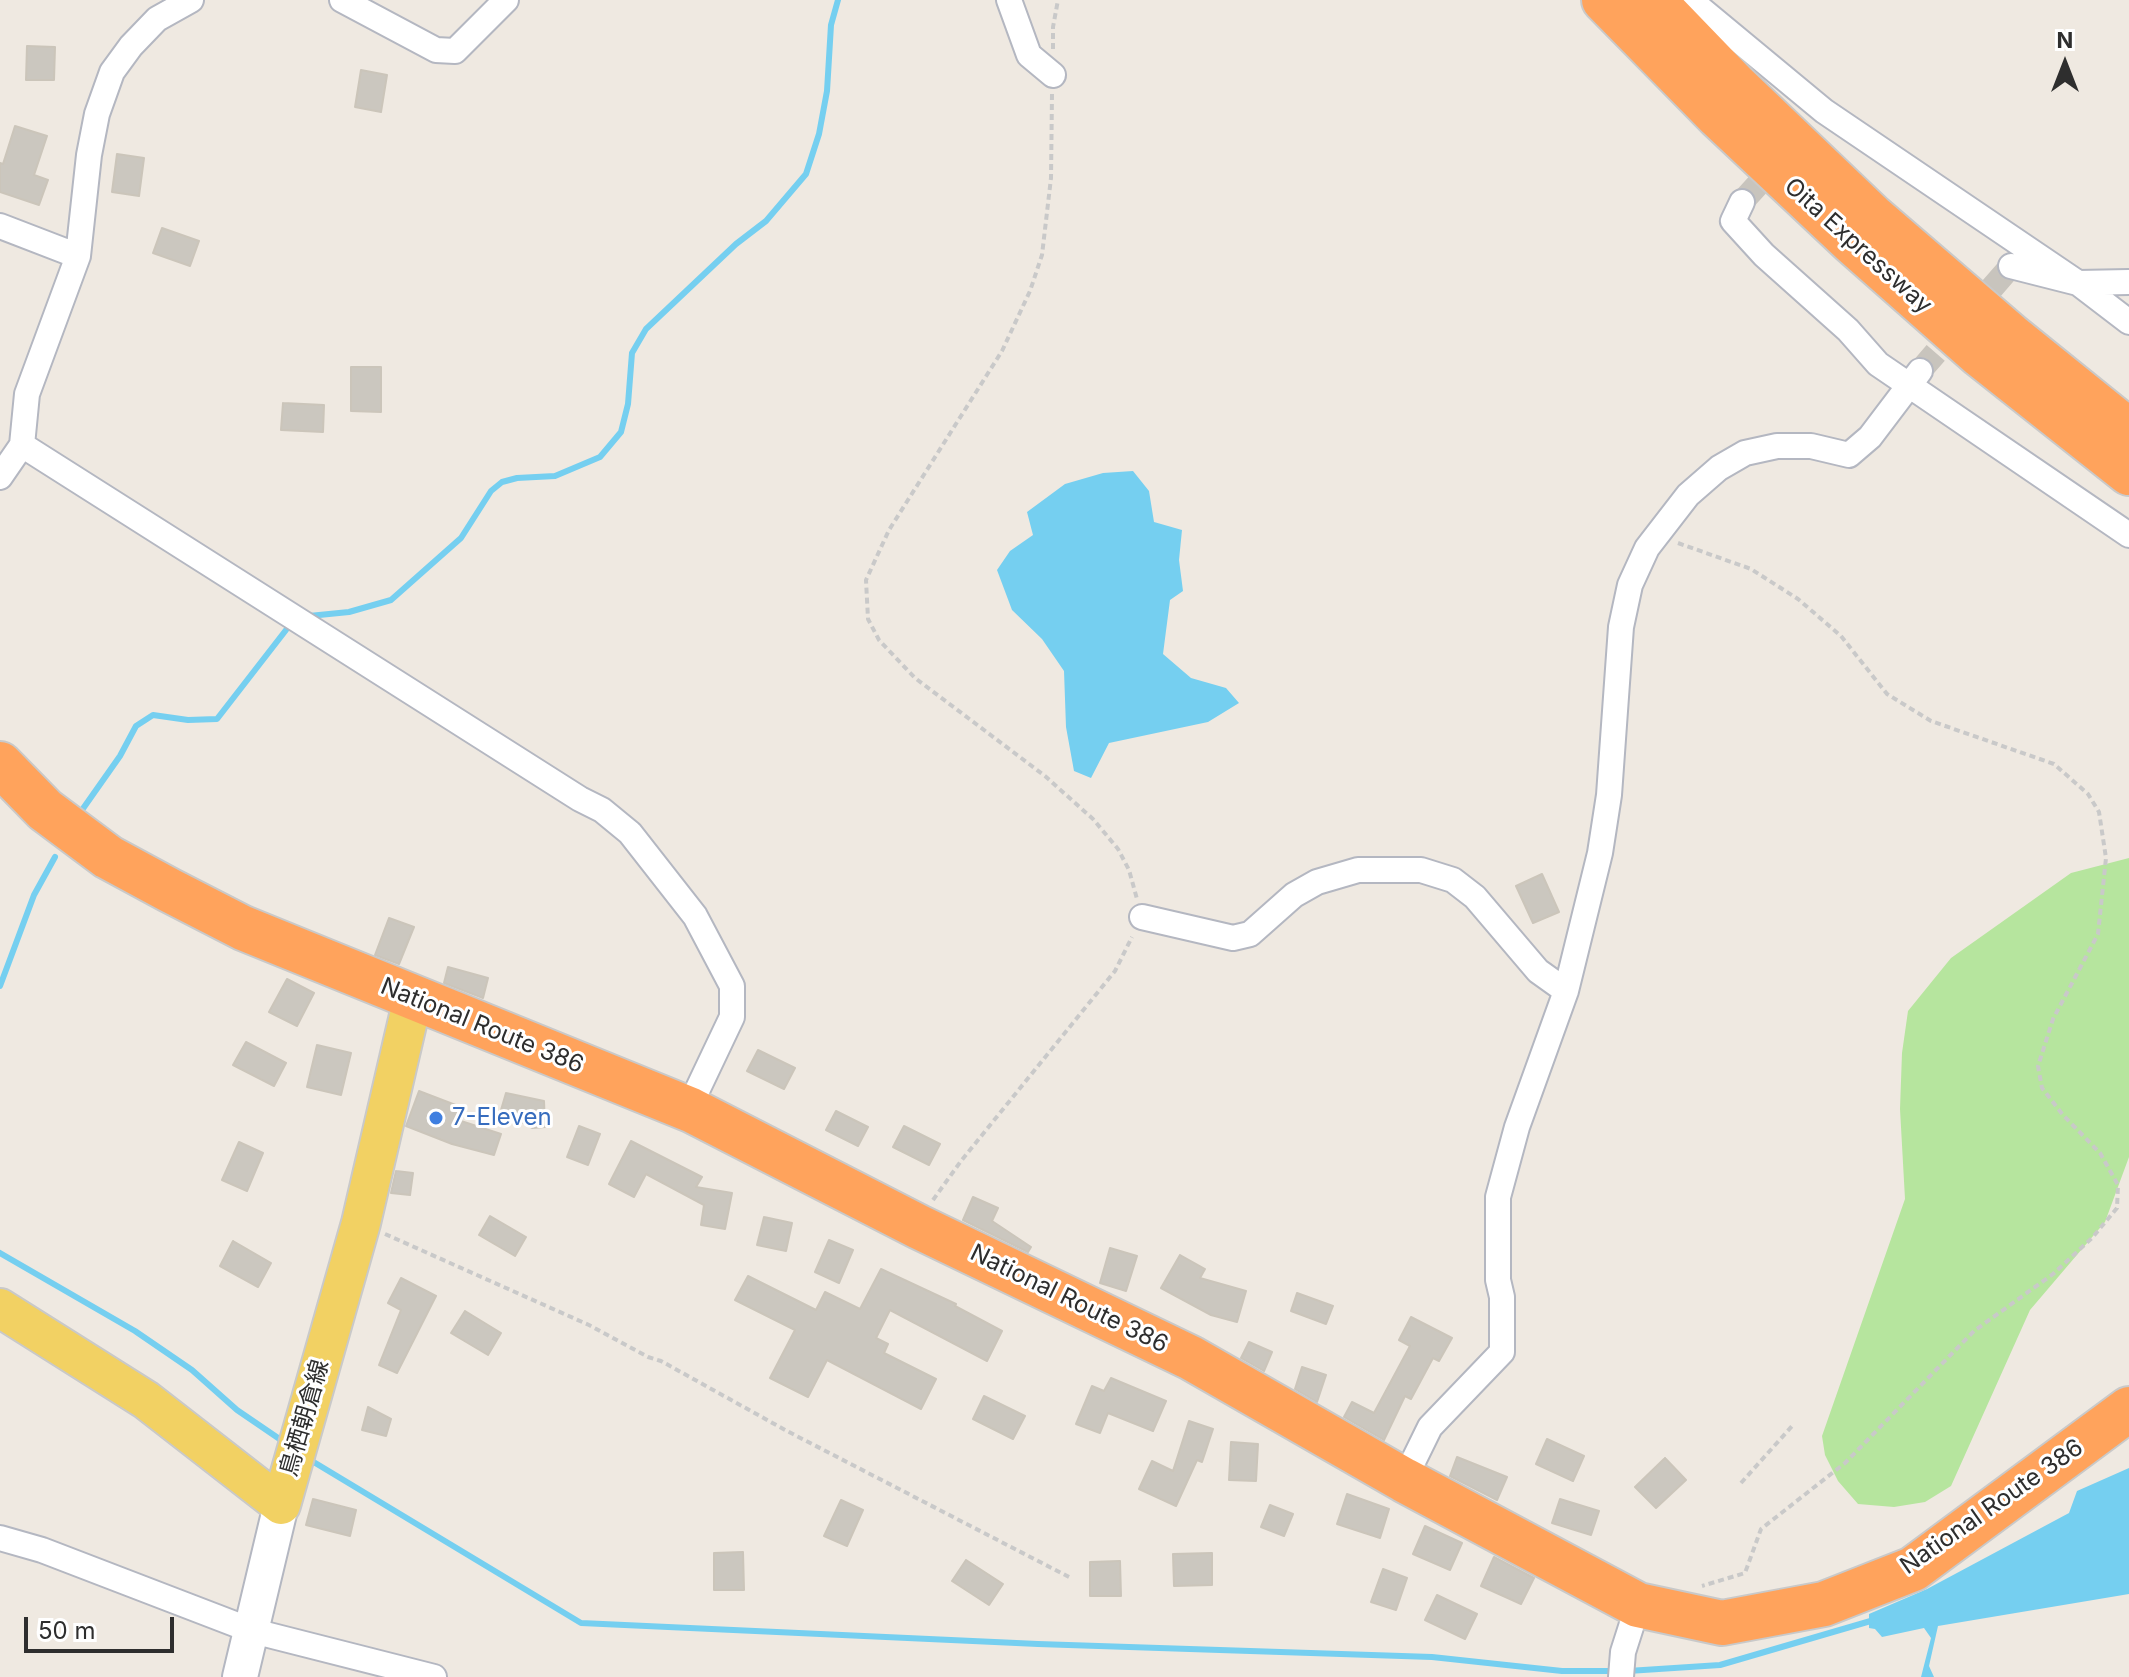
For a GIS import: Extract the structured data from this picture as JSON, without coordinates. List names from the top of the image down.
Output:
{
  "streets": {
    "highway": ["Oita Expressway", "National Route 386"],
    "main road": ["鳥栖朝倉線"]
  },
  "crossings": [
    ["National Route 386", "鳥栖朝倉線"]
  ],
  "places": ["7-Eleven"],
  "scale_bar": "50 m",
  "north": "top"
}
